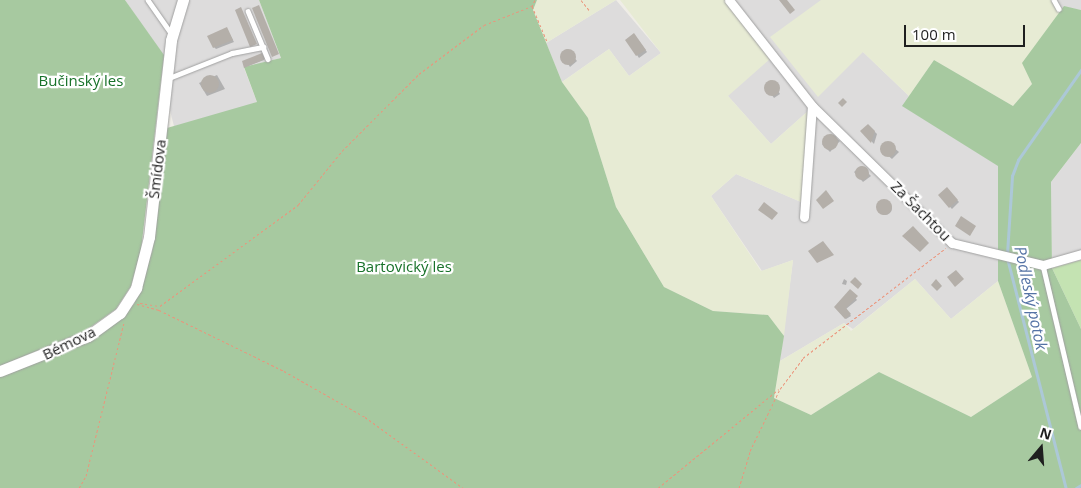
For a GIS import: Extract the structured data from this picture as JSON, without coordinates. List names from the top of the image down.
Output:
{
  "streets": {
    "street": ["Šmídova", "Za Šachtou", "Bémova"]
  },
  "crossings": [
    ["Šmídova", "Bémova"]
  ],
  "water": ["Podleský potok"],
  "parks": ["Bučinský les", "Bartovický les"],
  "scale_bar": "100 m",
  "north": "top"
}
